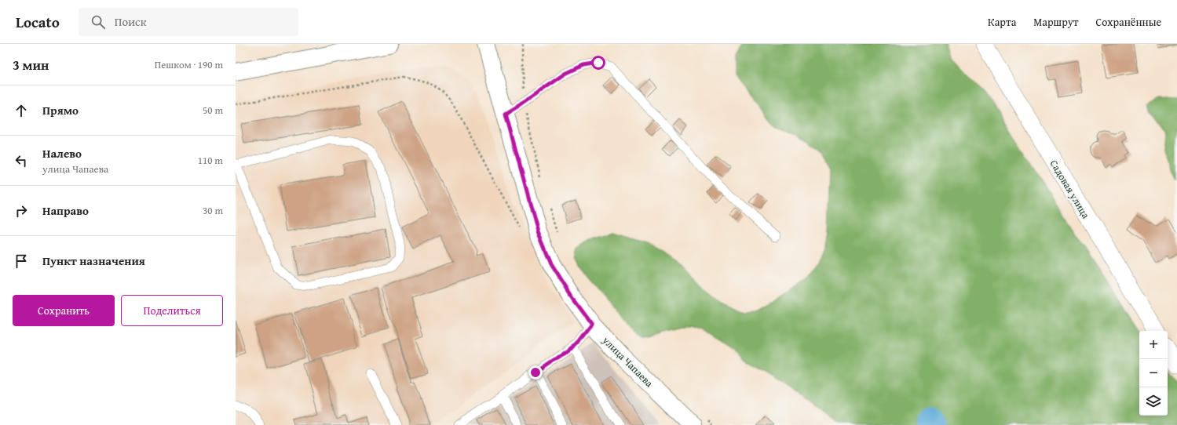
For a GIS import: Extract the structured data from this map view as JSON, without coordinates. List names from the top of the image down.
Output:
{
  "streets": {
    "street": ["Садовая улица", "улица Чапаева"]
  },
  "page": {
    "header": "Locato",
    "search": "Поиск",
    "nav": ["Карта", "Маршрут", "Сохранённые"],
    "heading": ["3 мин", "Пешком · 190 m"],
    "list": [
      ["Прямо", "50 m"],
      ["Налево", "улица Чапаева", "110 m"],
      ["Направо", "30 m"],
      "Пункт назначения"
    ],
    "buttons": ["Сохранить", "Поделиться"],
    "map_buttons": ["+", "−"]
  }
}
